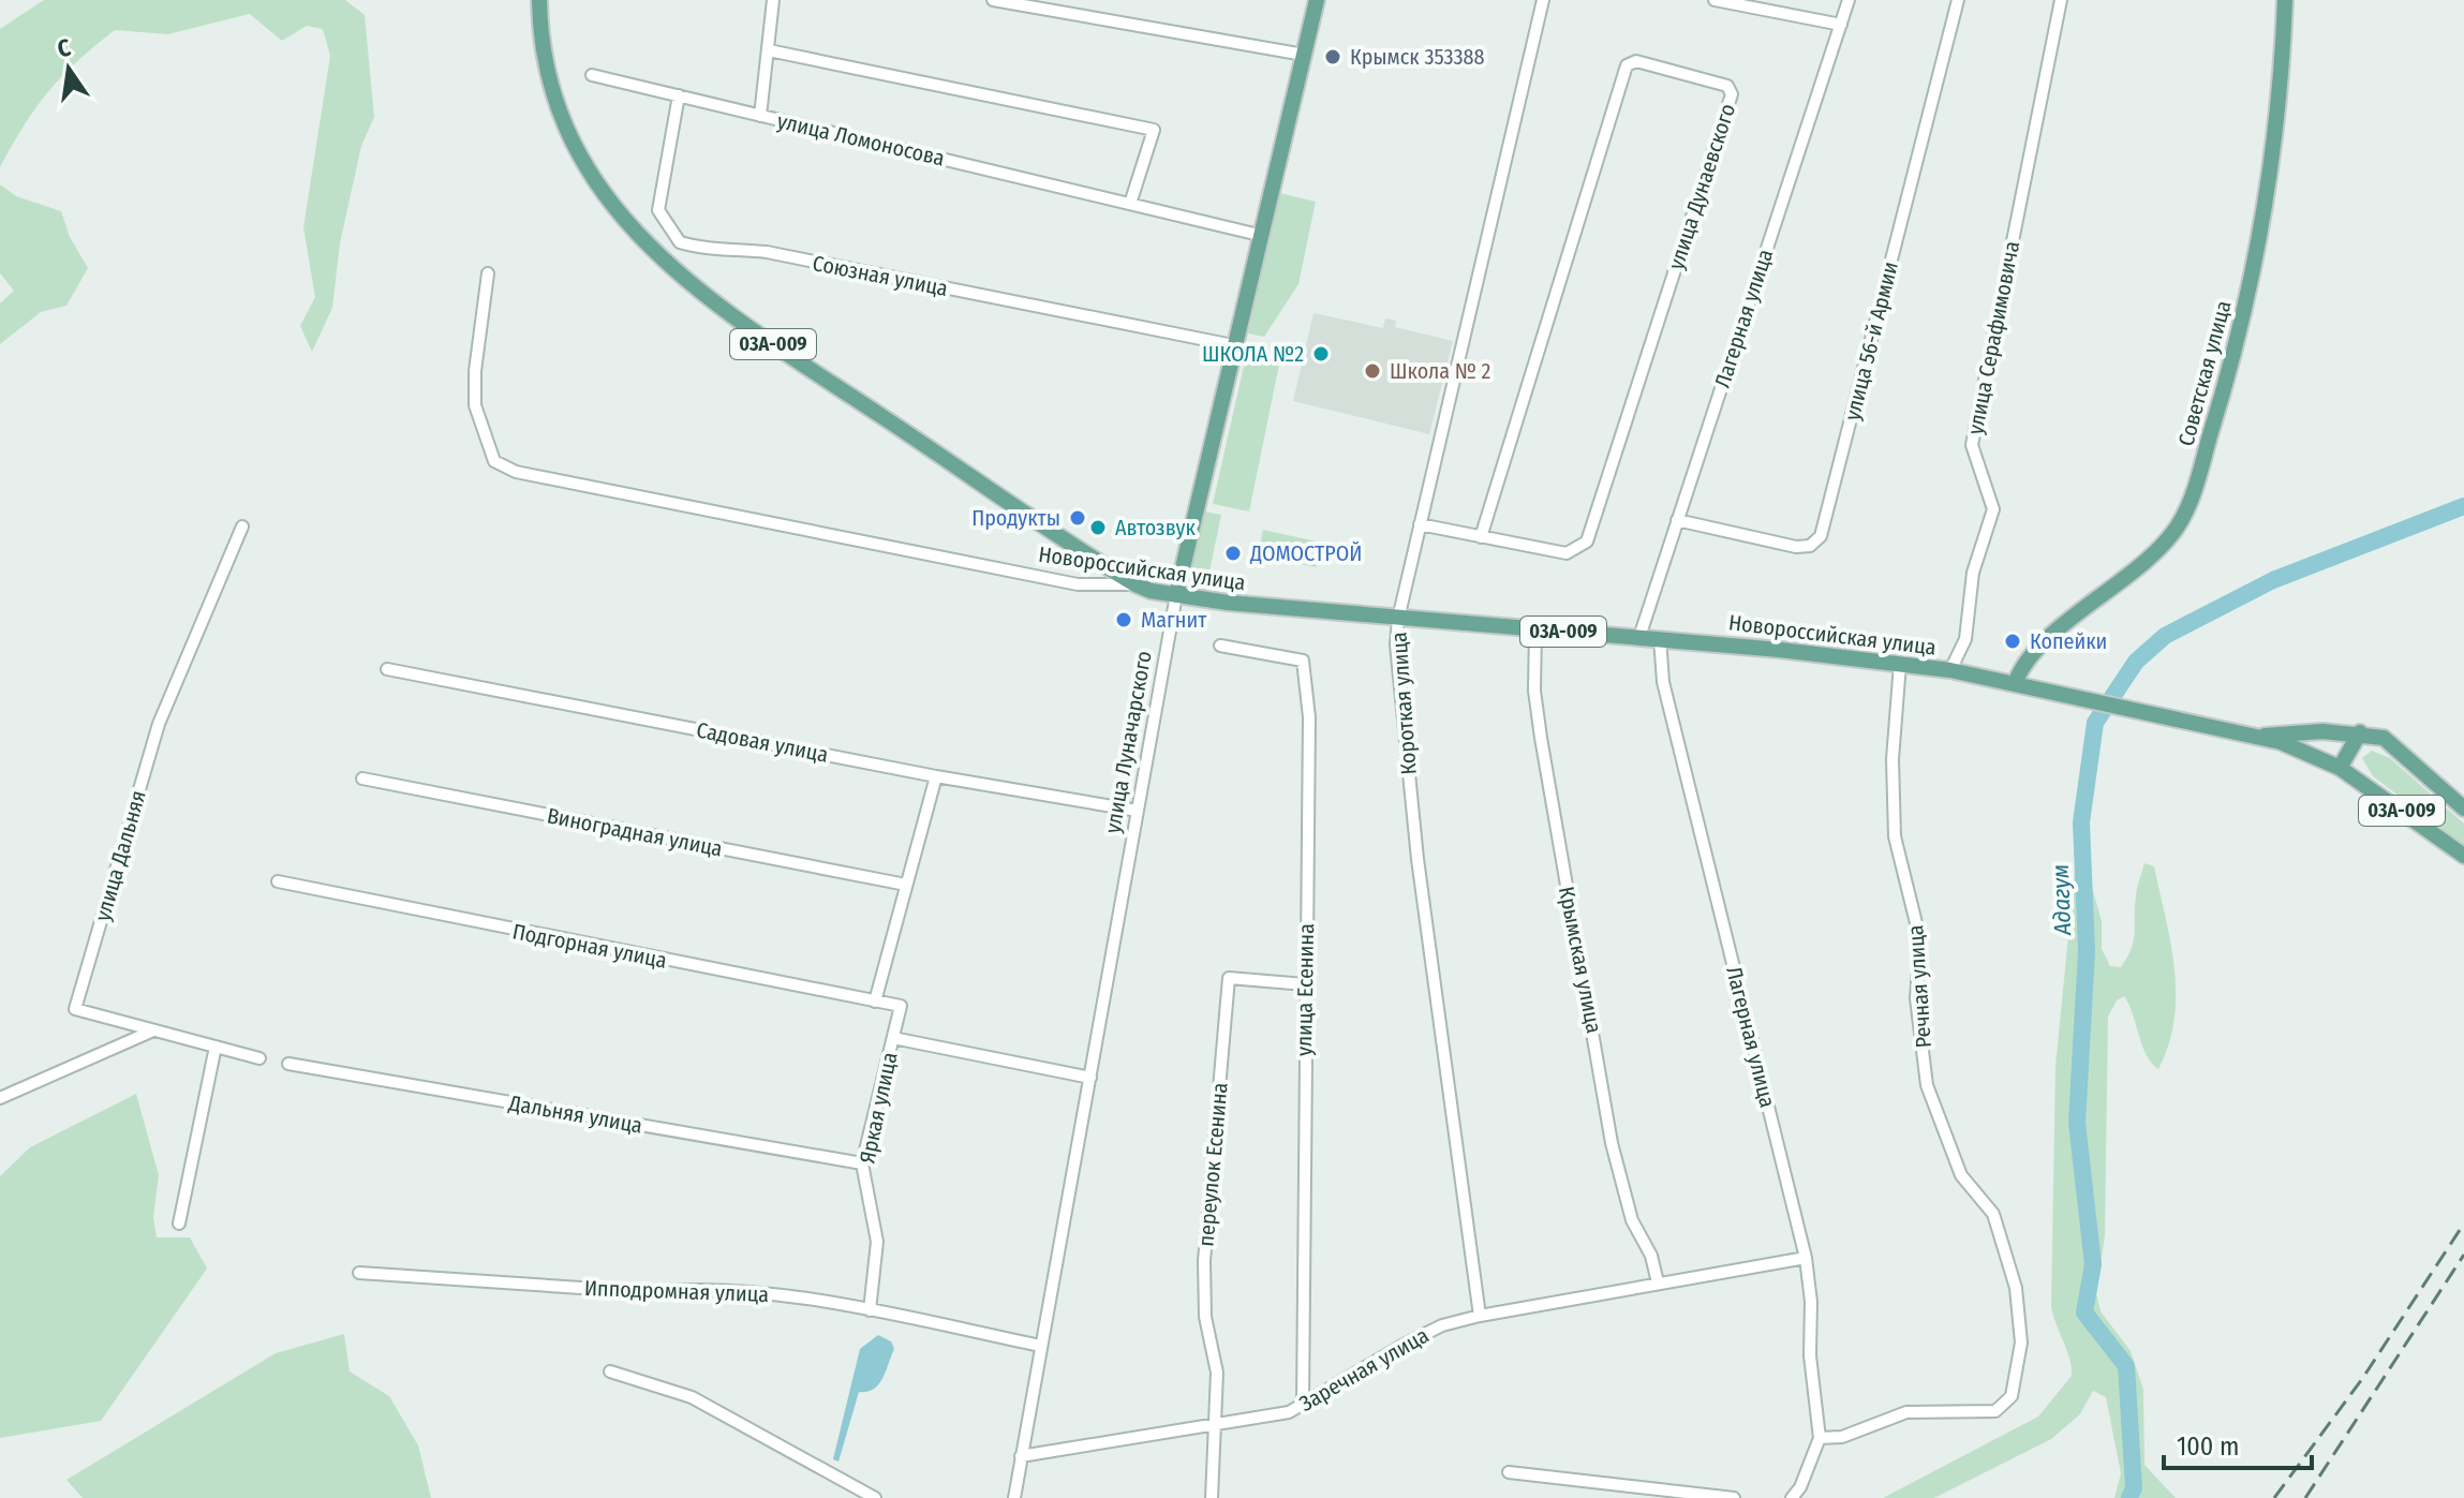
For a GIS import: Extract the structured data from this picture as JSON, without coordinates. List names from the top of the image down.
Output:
{
  "streets": {
    "main road": [
      "03А-009",
      "Советская улица",
      "Новороссийская улица",
      "улица Луначарского"
    ],
    "street": [
      "улица Ломоносова",
      "улица Дунаевского",
      "Союзная улица",
      "Лагерная улица",
      "улица Серафимовича",
      "улица 56-й Армии",
      "Короткая улица",
      "Садовая улица",
      "Виноградная улица",
      "улица Дальняя",
      "Подгорная улица",
      "Крымская улица",
      "Речная улица",
      "улица Есенина",
      "Яркая улица",
      "Дальняя улица",
      "переулок Есенина",
      "Ипподромная улица",
      "Заречная улица"
    ]
  },
  "crossings": [
    ["улица Ломоносова", "Союзная улица"],
    ["улица Ломоносова", "улица Луначарского"],
    ["Союзная улица", "улица Луначарского"],
    ["Лагерная улица", "улица 56-й Армии"],
    ["Лагерная улица", "Новороссийская улица"],
    ["Лагерная улица", "Речная улица"],
    ["Лагерная улица", "Заречная улица"],
    ["улица Серафимовича", "Новороссийская улица"],
    ["03А-009", "Новороссийская улица"],
    ["Советская улица", "Новороссийская улица"],
    ["Новороссийская улица", "Короткая улица"],
    ["Новороссийская улица", "улица Луначарского"],
    ["Новороссийская улица", "Крымская улица"],
    ["Новороссийская улица", "Речная улица"],
    ["Короткая улица", "Заречная улица"],
    ["Садовая улица", "улица Луначарского"],
    ["улица Луначарского", "Ипподромная улица"],
    ["улица Луначарского", "Заречная улица"],
    ["Подгорная улица", "Яркая улица"],
    ["Крымская улица", "Заречная улица"],
    ["улица Есенина", "переулок Есенина"],
    ["улица Есенина", "Заречная улица"],
    ["Яркая улица", "Дальняя улица"],
    ["Яркая улица", "Ипподромная улица"],
    ["переулок Есенина", "Заречная улица"]
  ],
  "water": ["Адагум"],
  "places": [
    "Крымск 353388",
    "ШКОЛА №2",
    "Школа № 2",
    "Продукты",
    "Автозвук",
    "ДОМОСТРОЙ",
    "Магнит",
    "Копейки"
  ],
  "scale_bar": "100 m",
  "north": "top"
}
